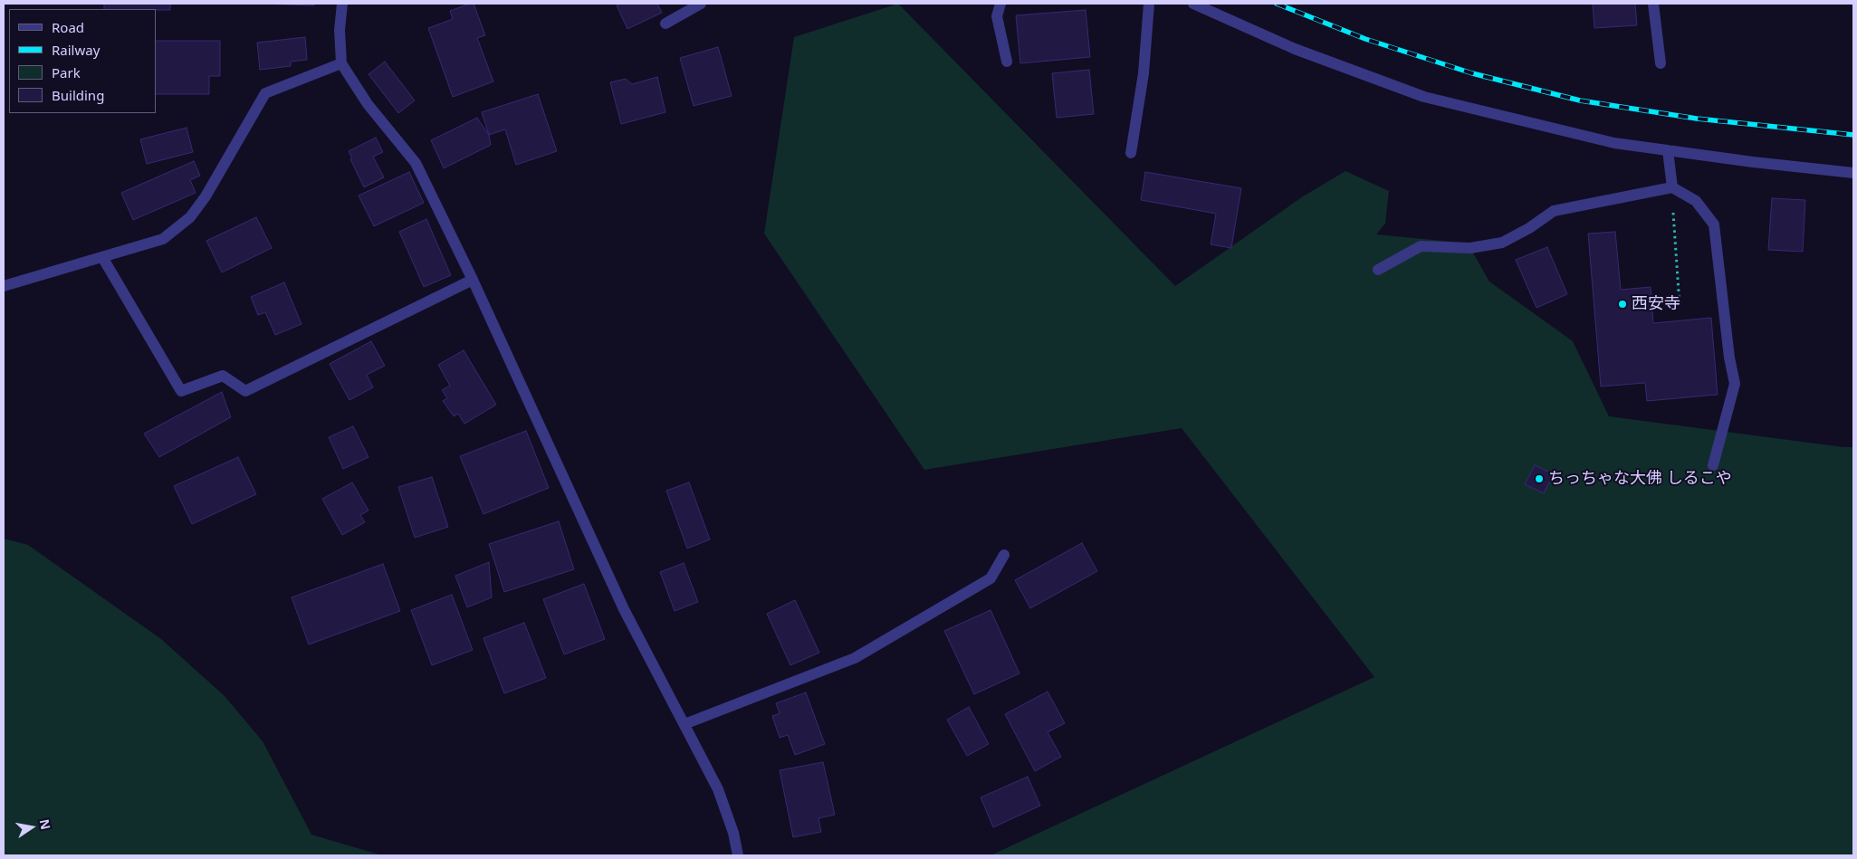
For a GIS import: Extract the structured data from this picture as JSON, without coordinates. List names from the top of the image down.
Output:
{
  "places": ["西安寺", "ちっちゃな大佛 しるこや"],
  "legend": [
    "Road",
    "Railway",
    "Park",
    "Building"
  ],
  "north": "right"
}
